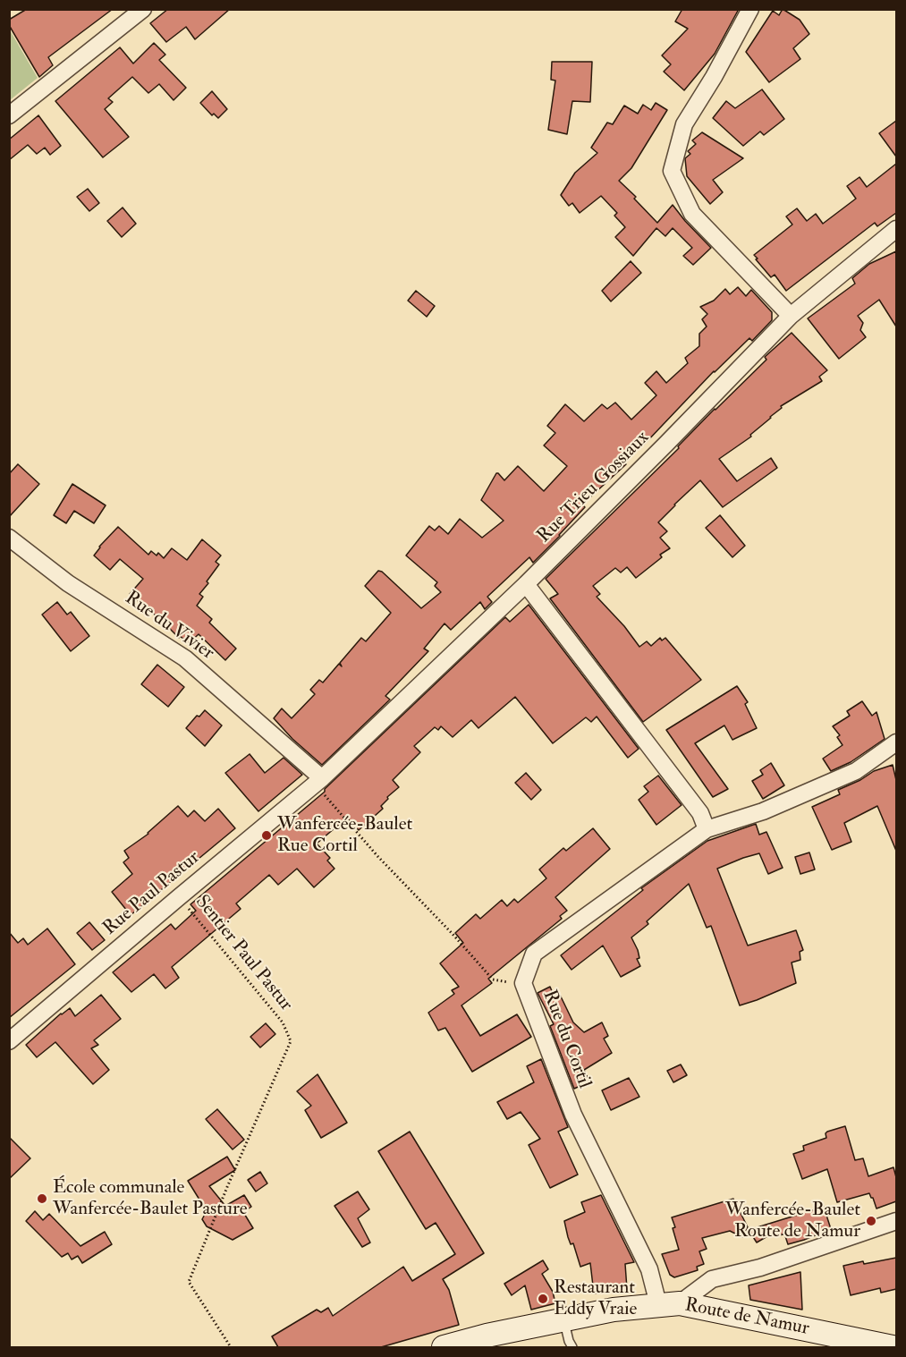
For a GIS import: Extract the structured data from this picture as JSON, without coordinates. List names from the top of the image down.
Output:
{
  "streets": {
    "main road": ["Route de Namur"],
    "street": [
      "Rue Trieu Gossiaux",
      "Rue du Vivier",
      "Rue Paul Pastur",
      "Rue du Cortil"
    ],
    "path": ["Sentier Paul Pastur"]
  },
  "crossings": [
    ["Rue Trieu Gossiaux", "Rue du Vivier"],
    ["Rue Trieu Gossiaux", "Rue Paul Pastur"],
    ["Rue du Vivier", "Rue Paul Pastur"],
    ["Rue Paul Pastur", "Sentier Paul Pastur"],
    ["Rue du Cortil", "Route de Namur"]
  ],
  "places": [
    "Wanfercée-Baulet Rue Cortil",
    "École communale Wanfercée-Baulet Pasture",
    "Wanfercée-Baulet Route de Namur",
    "Restaurant Eddy Vraie"
  ]
}
